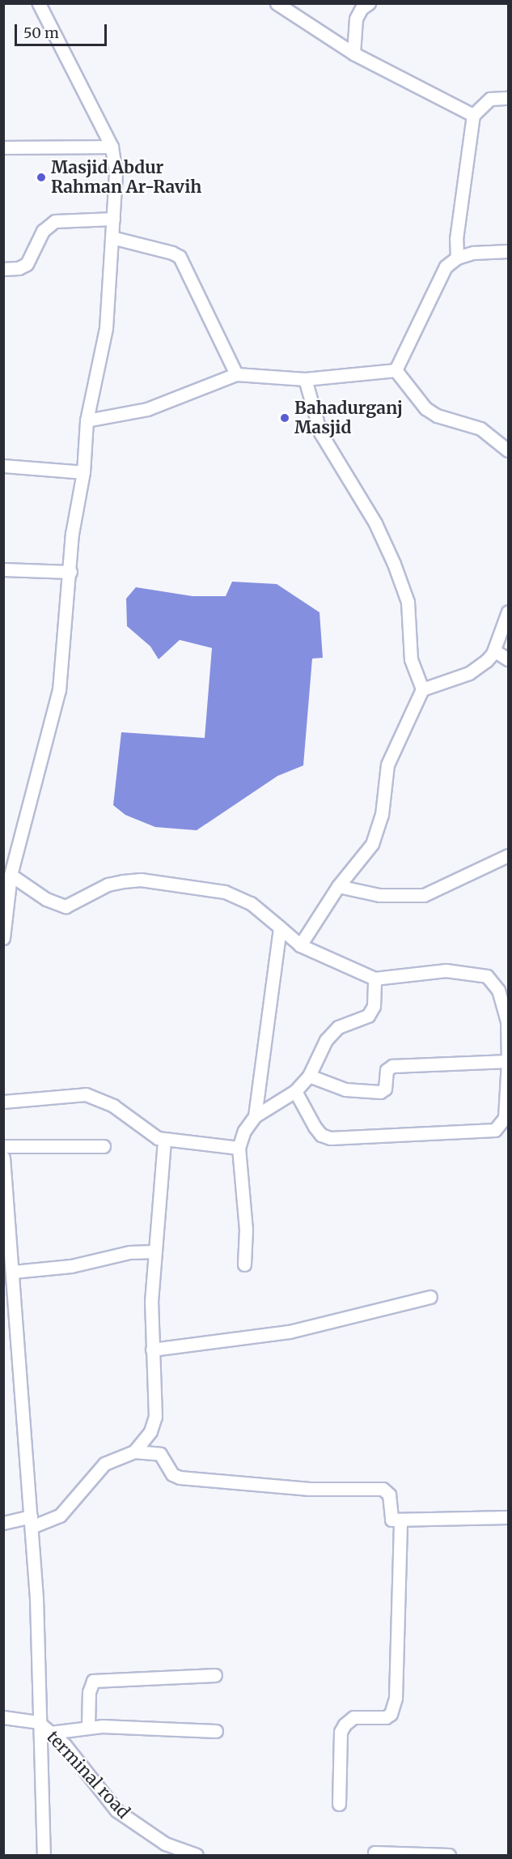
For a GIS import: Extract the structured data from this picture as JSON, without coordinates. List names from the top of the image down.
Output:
{
  "streets": {
    "street": ["terminal road"]
  },
  "places": ["Masjid Abdur Rahman Ar-Ravih", "Bahadurganj Masjid"],
  "scale_bar": "50 m"
}
